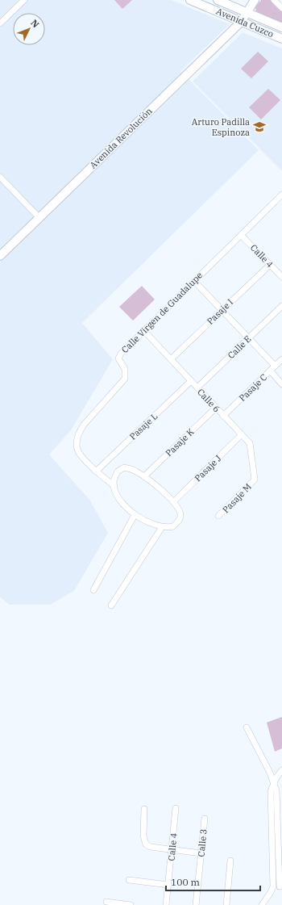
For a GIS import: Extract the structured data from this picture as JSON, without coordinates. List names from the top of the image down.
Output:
{
  "streets": {
    "street": [
      "Avenida Cuzco",
      "Avenida Revolución",
      "Calle 4",
      "Pasaje I",
      "Calle Virgen de Guadalupe",
      "Calle E",
      "Pasaje C",
      "Calle 6",
      "Pasaje L",
      "Pasaje K",
      "Pasaje J",
      "Pasaje M",
      "Calle 3"
    ]
  },
  "crossings": [
    ["Avenida Cuzco", "Avenida Revolución"],
    ["Calle 4", "Pasaje I"],
    ["Calle 4", "Calle Virgen de Guadalupe"],
    ["Pasaje I", "Calle 6"],
    ["Calle Virgen de Guadalupe", "Calle 6"],
    ["Calle Virgen de Guadalupe", "Pasaje L"],
    ["Calle E", "Calle 6"],
    ["Pasaje C", "Calle 6"],
    ["Calle 6", "Pasaje L"],
    ["Calle 6", "Pasaje K"],
    ["Calle 6", "Pasaje J"],
    ["Calle 6", "Pasaje M"]
  ],
  "places": {
    "school or university": ["Arturo Padilla Espinoza"]
  },
  "scale_bar": "100 m",
  "north": "top right"
}
